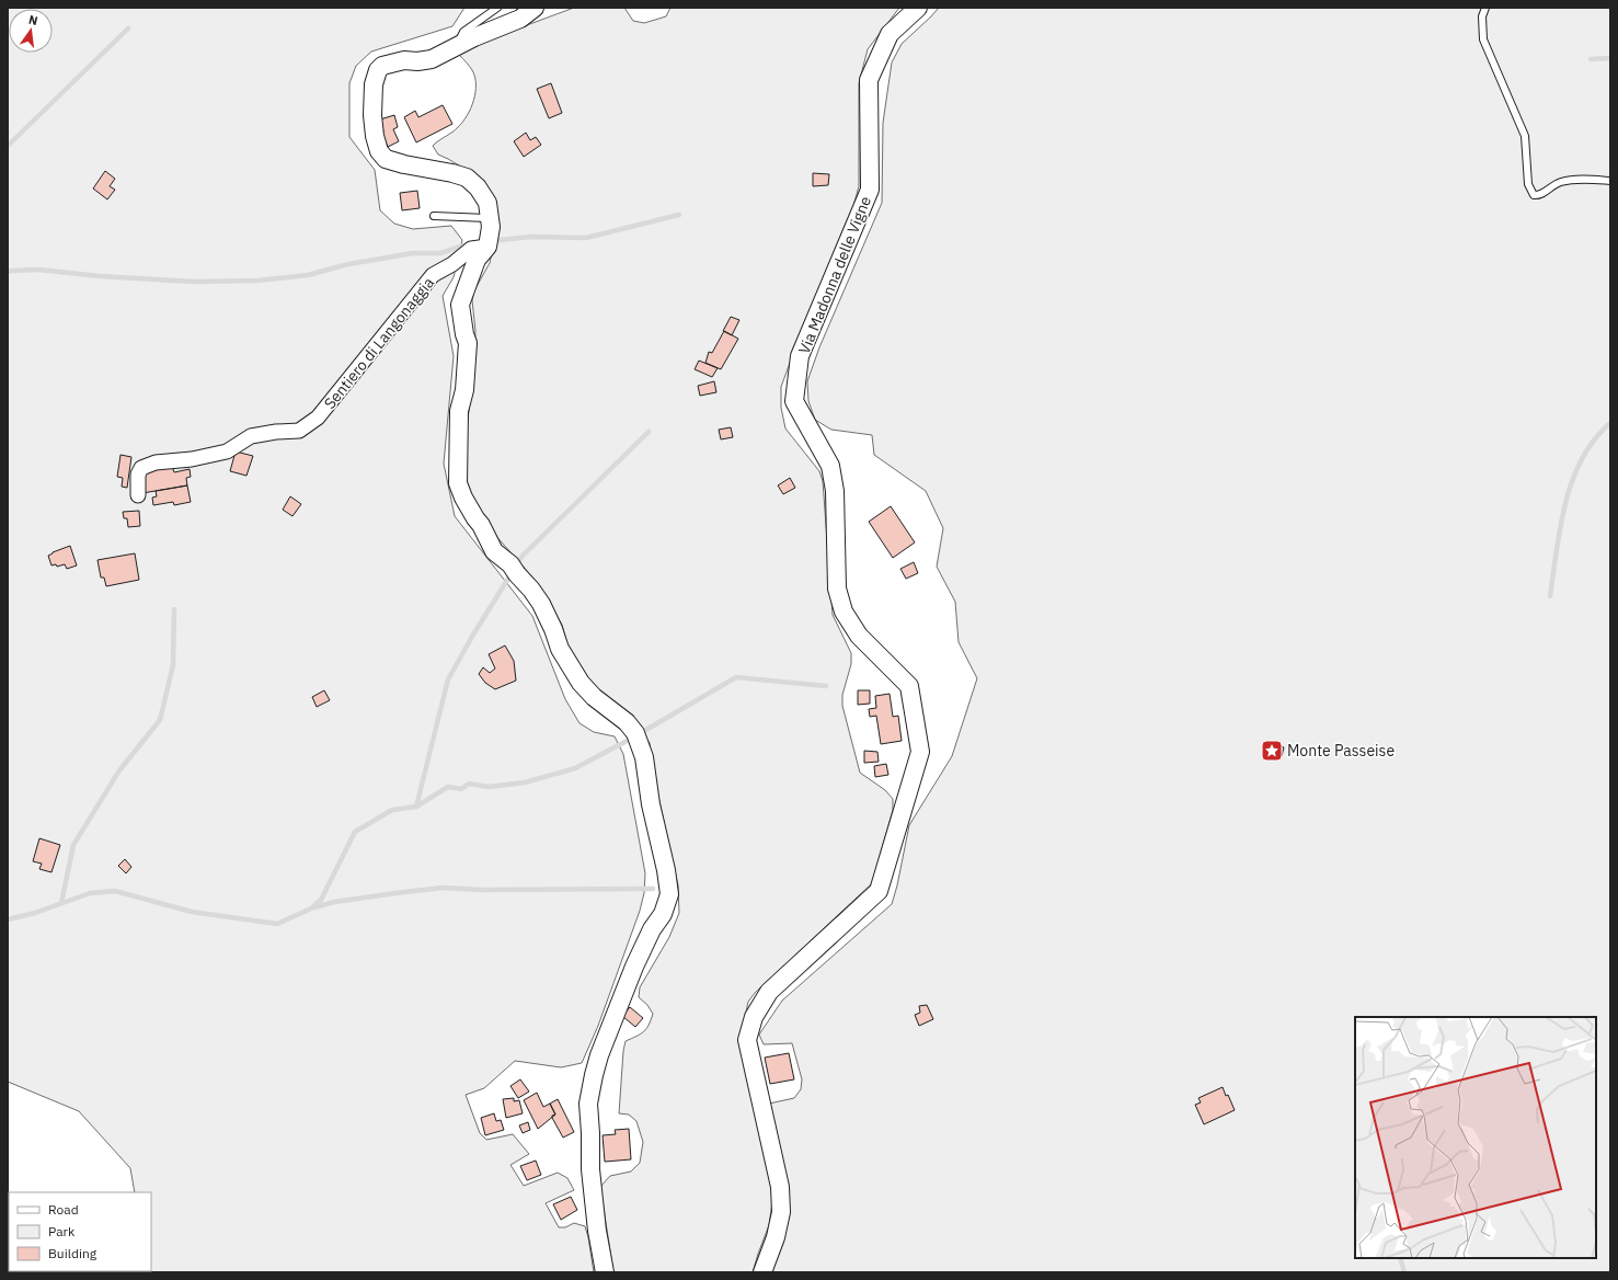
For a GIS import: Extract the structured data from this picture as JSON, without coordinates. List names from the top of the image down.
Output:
{
  "streets": {
    "street": ["Via Madonna delle Vigne", "Sentiero di Langonaggia"]
  },
  "places": {
    "place": ["Monte Passeise"]
  },
  "legend": ["Road", "Park", "Building"],
  "north": "top"
}
